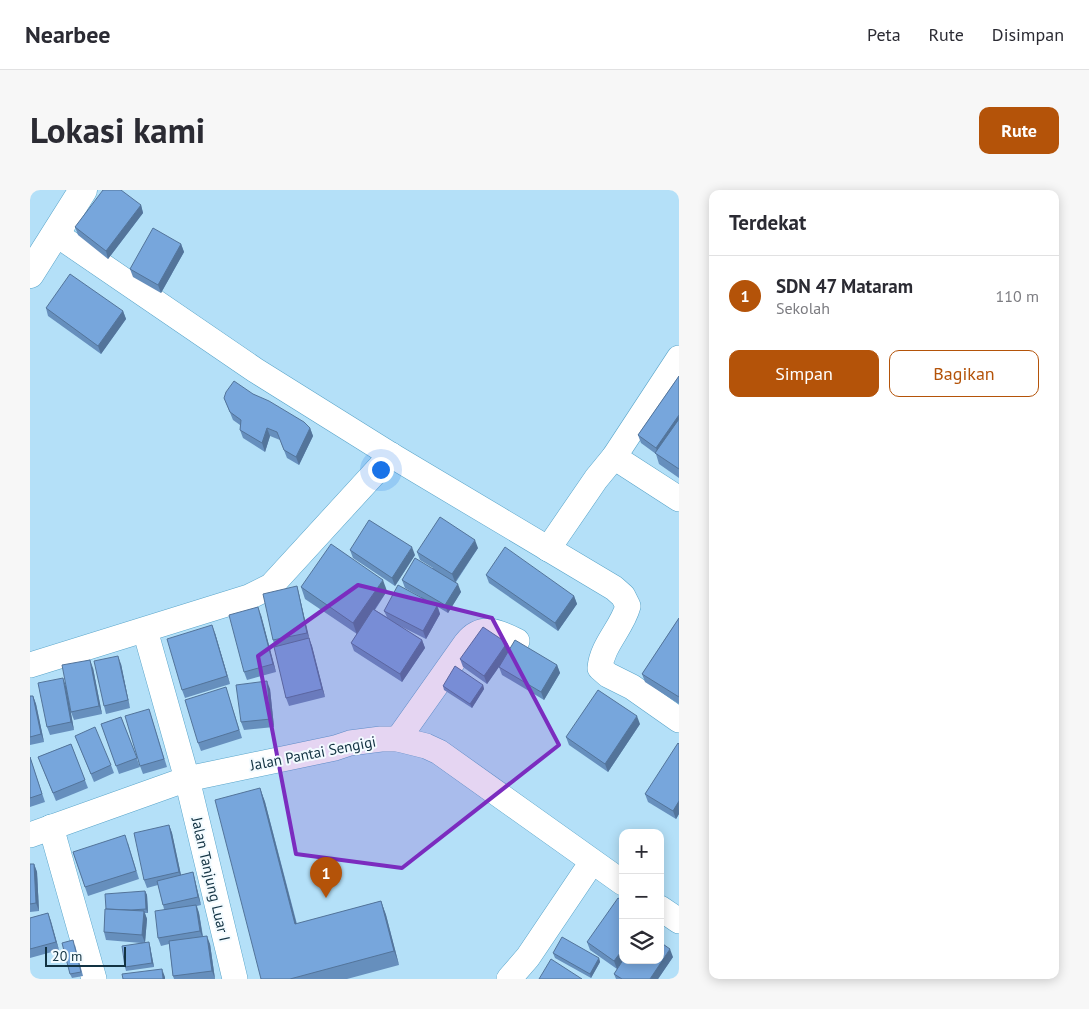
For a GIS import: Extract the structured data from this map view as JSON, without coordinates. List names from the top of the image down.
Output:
{
  "streets": {
    "street": ["Jalan Pantai Sengigi", "Jalan Tanjung Luar I"]
  },
  "crossings": [
    ["Jalan Pantai Sengigi", "Jalan Tanjung Luar I"]
  ],
  "scale_bar": "20 m",
  "page": {
    "header": "Nearbee",
    "nav": ["Peta", "Rute", "Disimpan"],
    "title": "Lokasi kami",
    "buttons": [
      "Rute",
      ["Simpan", "Bagikan"]
    ],
    "heading": "Terdekat",
    "list": [
      {
        "mark": "1",
        "name": "SDN 47 Mataram",
        "note": "Sekolah",
        "value": "110 m"
      }
    ],
    "map_buttons": ["+", "−"],
    "pins": "1",
    "scale": "20 m"
  }
}
